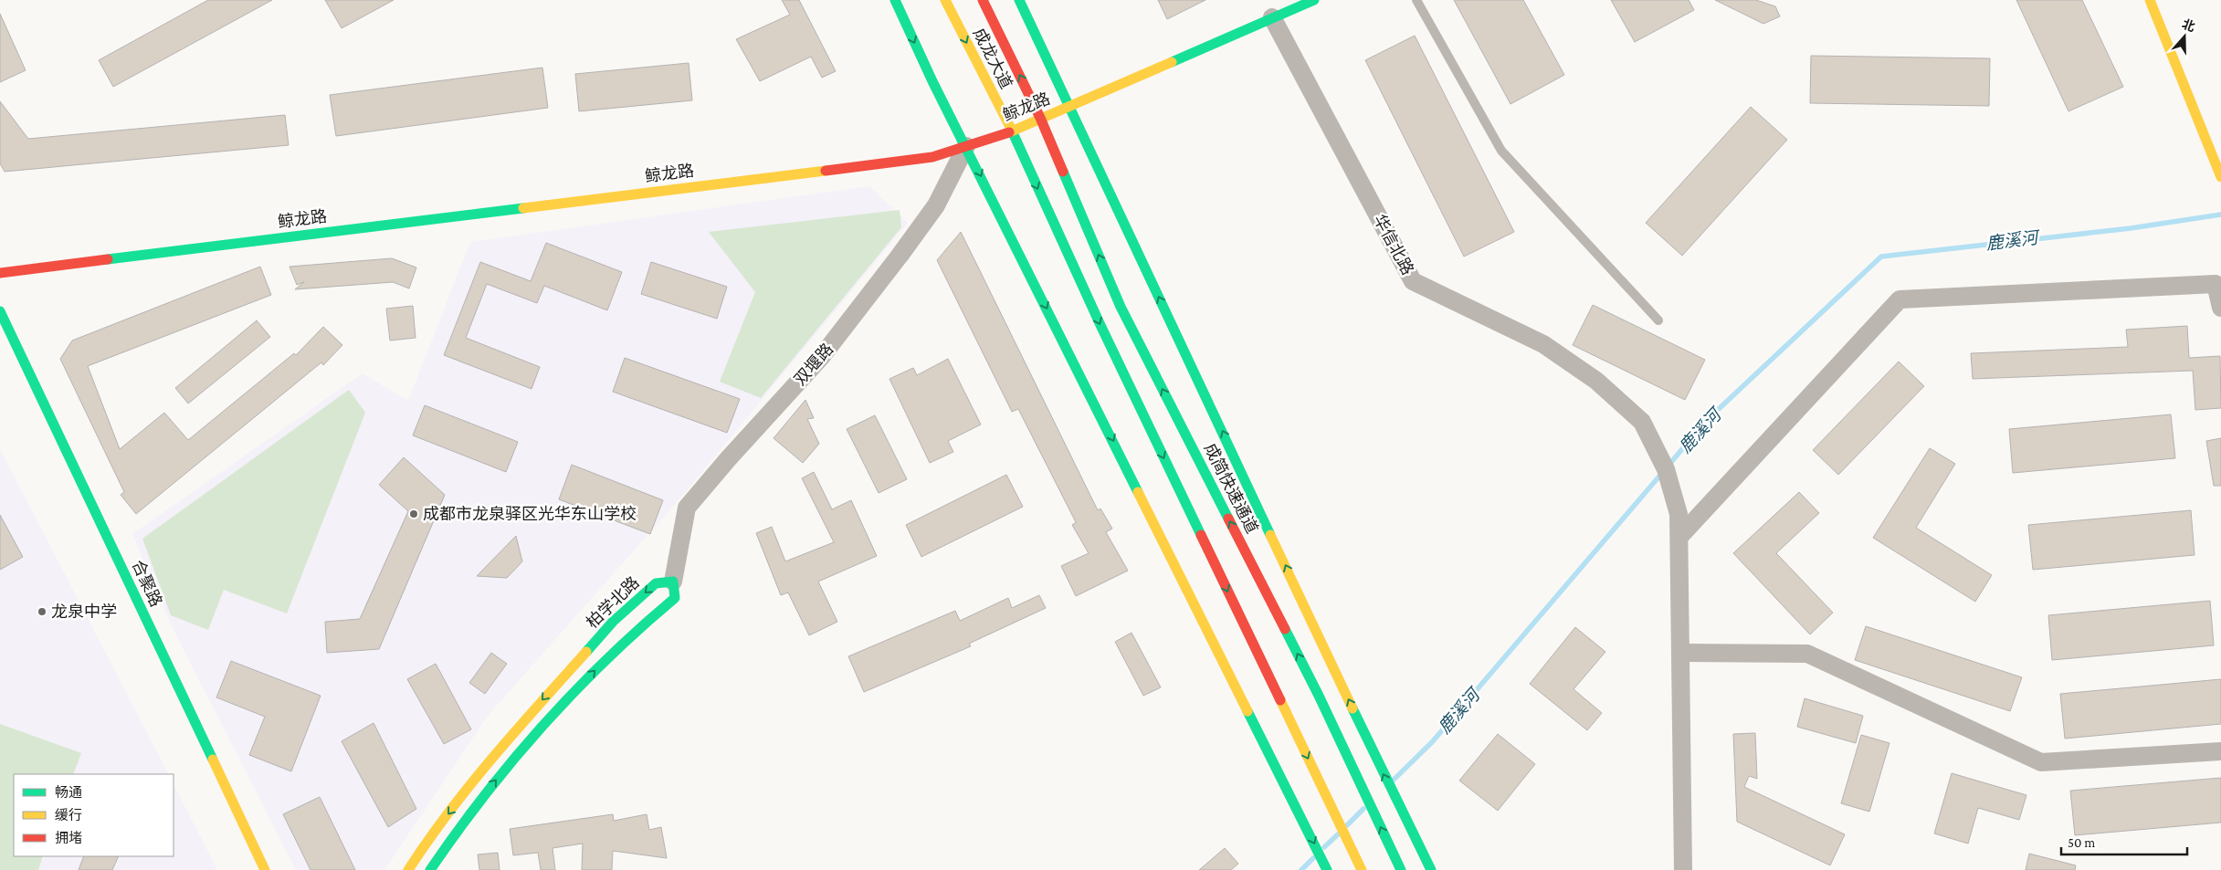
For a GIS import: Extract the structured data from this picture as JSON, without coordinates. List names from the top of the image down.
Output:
{
  "streets": {
    "main road": [
      "成龙大道",
      "鲸龙路",
      "成简快速通道",
      "合聚路",
      "柏学北路"
    ],
    "street": ["华信北路", "双堰路"]
  },
  "crossings": [
    ["成龙大道", "鲸龙路"],
    ["成龙大道", "成简快速通道"],
    ["鲸龙路", "华信北路"],
    ["鲸龙路", "双堰路"],
    ["鲸龙路", "成简快速通道"],
    ["双堰路", "柏学北路"]
  ],
  "water": ["鹿溪河"],
  "places": ["成都市龙泉驿区光华东山学校", "龙泉中学"],
  "legend": ["畅通", "缓行", "拥堵"],
  "scale_bar": "50 m",
  "north": "top"
}
